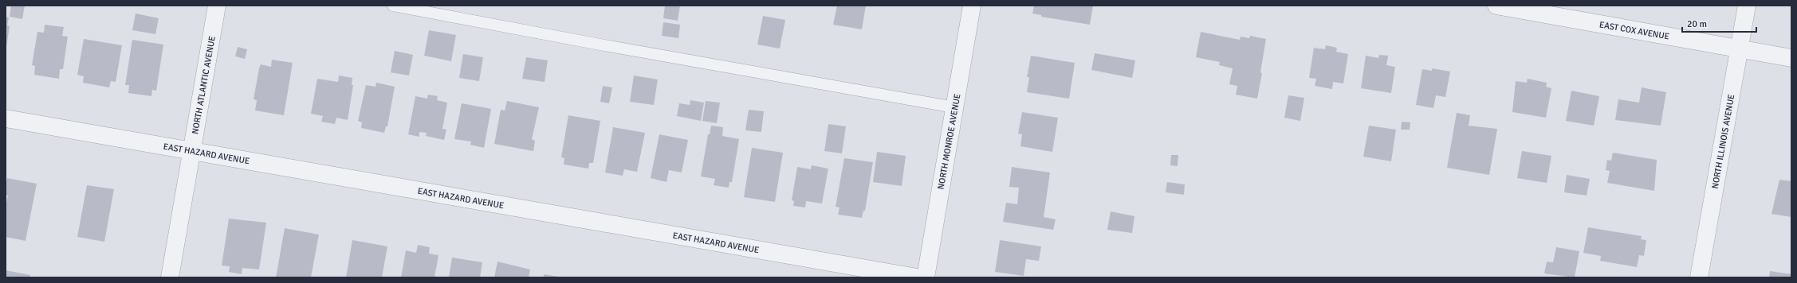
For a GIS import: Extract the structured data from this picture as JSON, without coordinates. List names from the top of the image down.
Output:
{
  "streets": {
    "street": [
      "EAST COX AVENUE",
      "NORTH ATLANTIC AVENUE",
      "NORTH MONROE AVENUE",
      "NORTH ILLINOIS AVENUE",
      "EAST HAZARD AVENUE"
    ]
  },
  "crossings": [
    ["EAST COX AVENUE", "NORTH ILLINOIS AVENUE"],
    ["NORTH ATLANTIC AVENUE", "EAST HAZARD AVENUE"]
  ],
  "scale_bar": "20 m"
}
